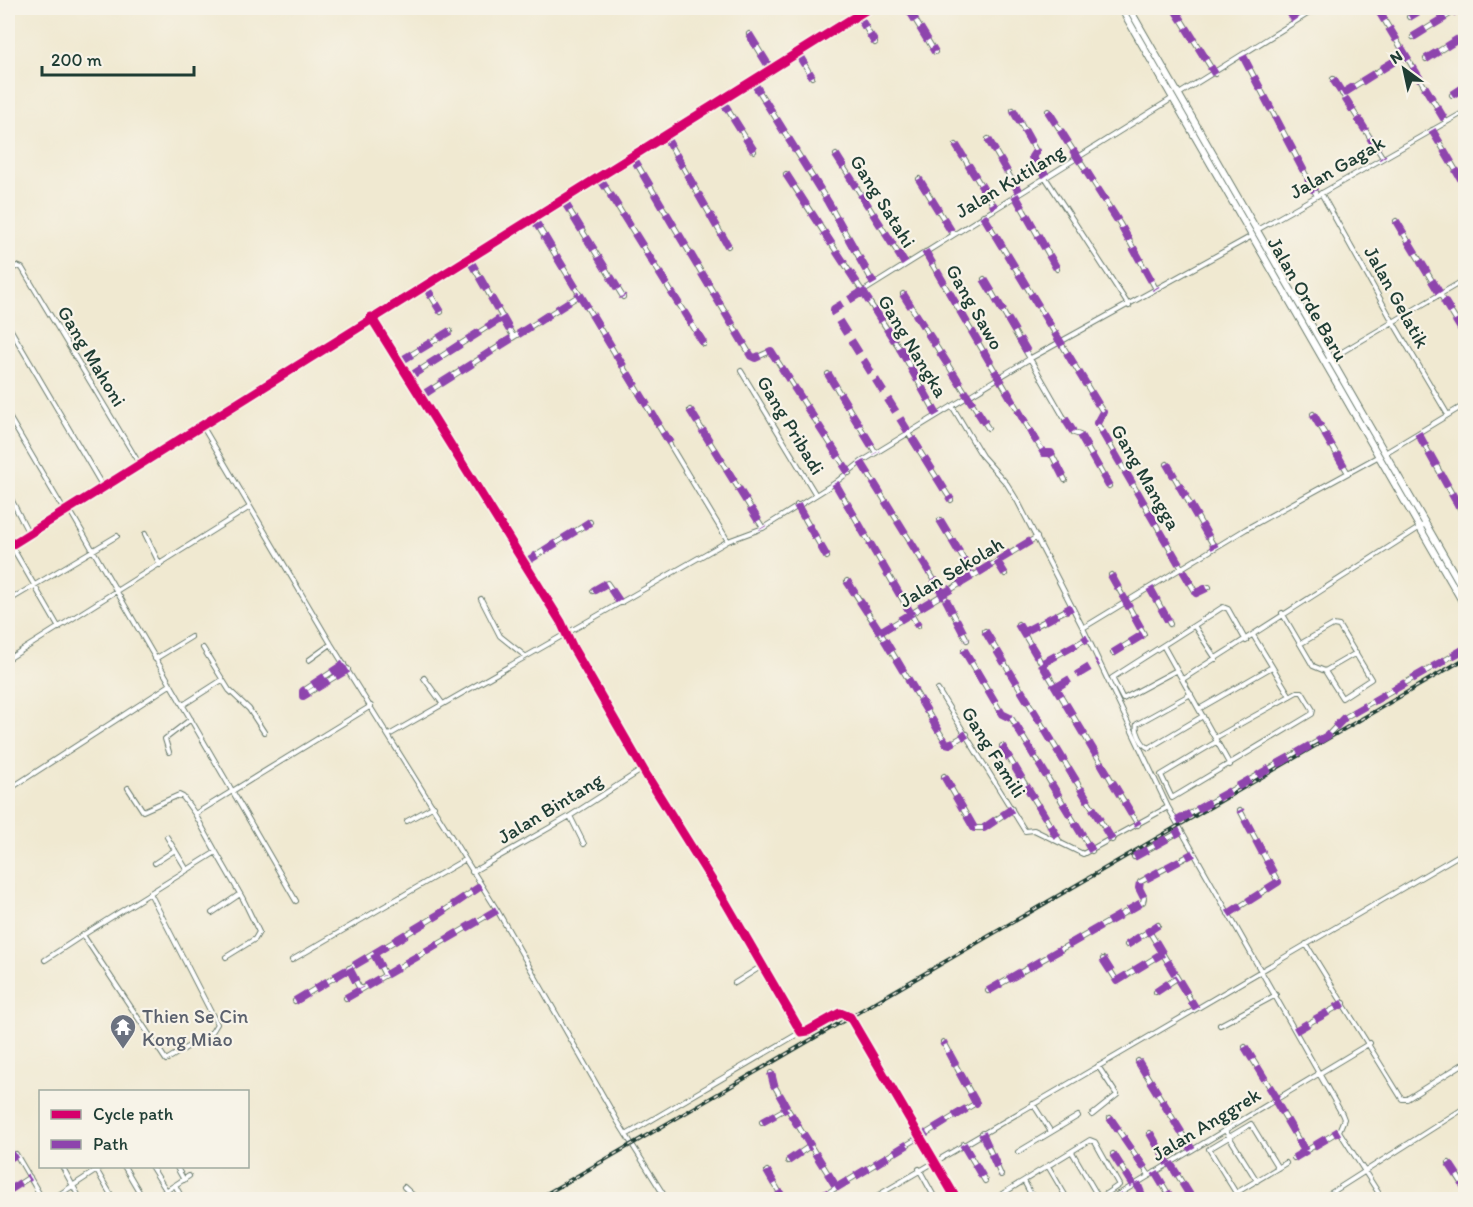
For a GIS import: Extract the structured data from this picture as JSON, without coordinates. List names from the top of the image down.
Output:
{
  "streets": {
    "main road": ["Jalan Orde Baru"],
    "street": [
      "Jalan Gagak",
      "Jalan Kutilang",
      "Gang Satahi",
      "Jalan Gelatik",
      "Gang Sawo",
      "Gang Nangka",
      "Gang Mahoni",
      "Gang Pribadi",
      "Gang Mangga",
      "Jalan Sekolah",
      "Gang Famili",
      "Jalan Bintang",
      "Jalan Anggrek"
    ]
  },
  "crossings": [
    ["Jalan Gagak", "Jalan Gelatik"],
    ["Jalan Gagak", "Jalan Orde Baru"],
    ["Jalan Gagak", "Gang Sawo"],
    ["Jalan Gagak", "Gang Nangka"],
    ["Jalan Gagak", "Gang Pribadi"],
    ["Jalan Gagak", "Gang Mangga"],
    ["Jalan Kutilang", "Gang Satahi"],
    ["Jalan Kutilang", "Jalan Gelatik"],
    ["Jalan Kutilang", "Jalan Orde Baru"],
    ["Jalan Kutilang", "Gang Sawo"],
    ["Jalan Kutilang", "Gang Nangka"]
  ],
  "places": {
    "temple": ["Thien Se Cin Kong Miao"]
  },
  "legend": ["Cycle path", "Path"],
  "scale_bar": "200 m",
  "north": "top left"
}
